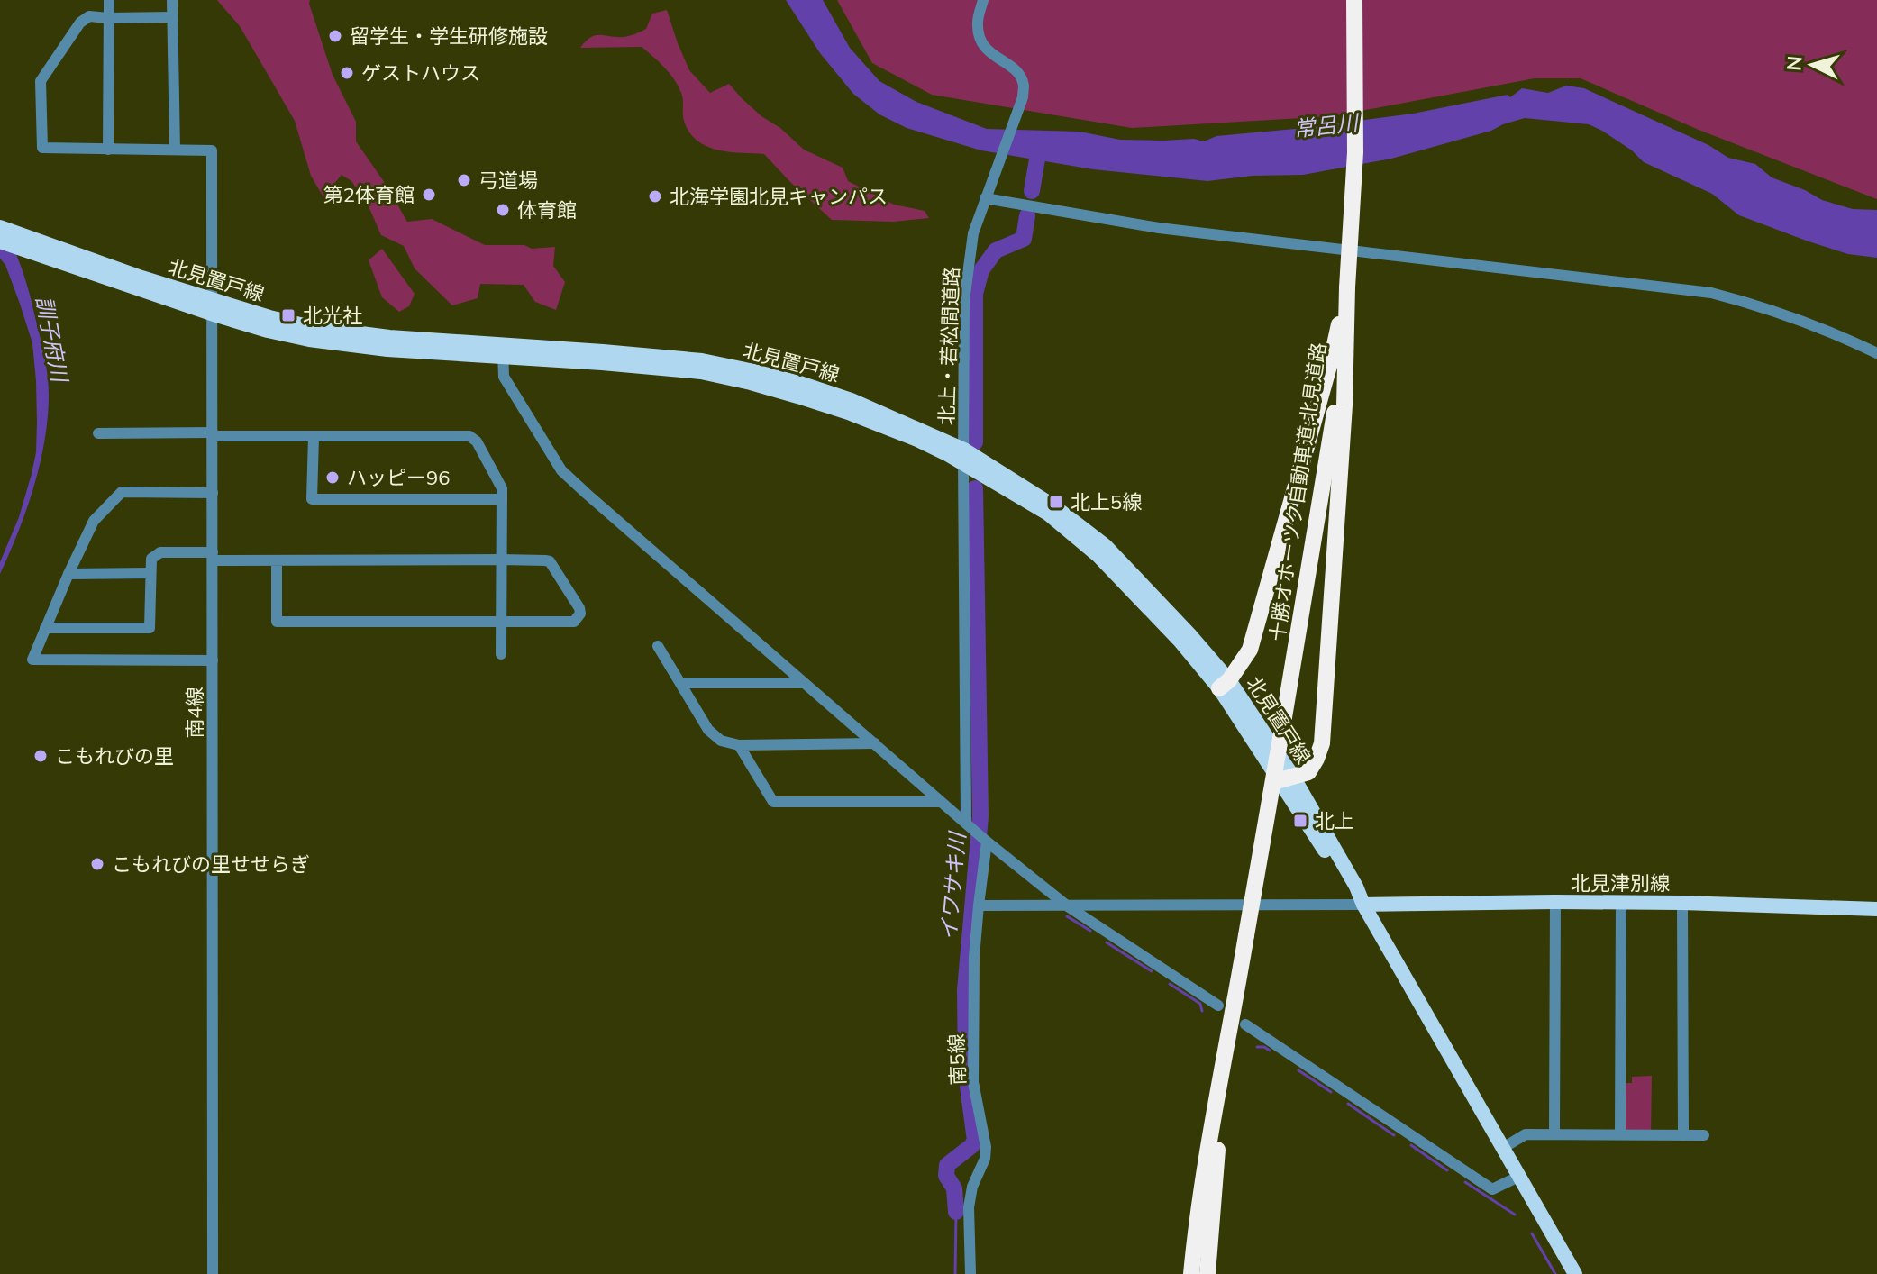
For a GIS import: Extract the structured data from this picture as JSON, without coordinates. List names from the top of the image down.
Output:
{
  "streets": {
    "highway": ["十勝オホーツク自動車道;北見道路"],
    "main road": ["北見置戸線", "北見津別線"],
    "street": ["北上・若松間道路", "南4線", "南5線"]
  },
  "crossings": [
    ["北見置戸線", "北上・若松間道路"],
    ["北見置戸線", "南4線"],
    ["北見置戸線", "北見津別線"]
  ],
  "water": ["常呂川", "訓子府川", "イワサキ川"],
  "places": {
    "other": [
      "留学生・学生研修施設",
      "ゲストハウス",
      "弓道場",
      "第2体育館",
      "北海学園北見キャンパス",
      "体育館",
      "ハッピー96",
      "こもれびの里",
      "こもれびの里せせらぎ"
    ],
    "transit": ["北光社", "北上5線", "北上"]
  },
  "north": "left"
}
